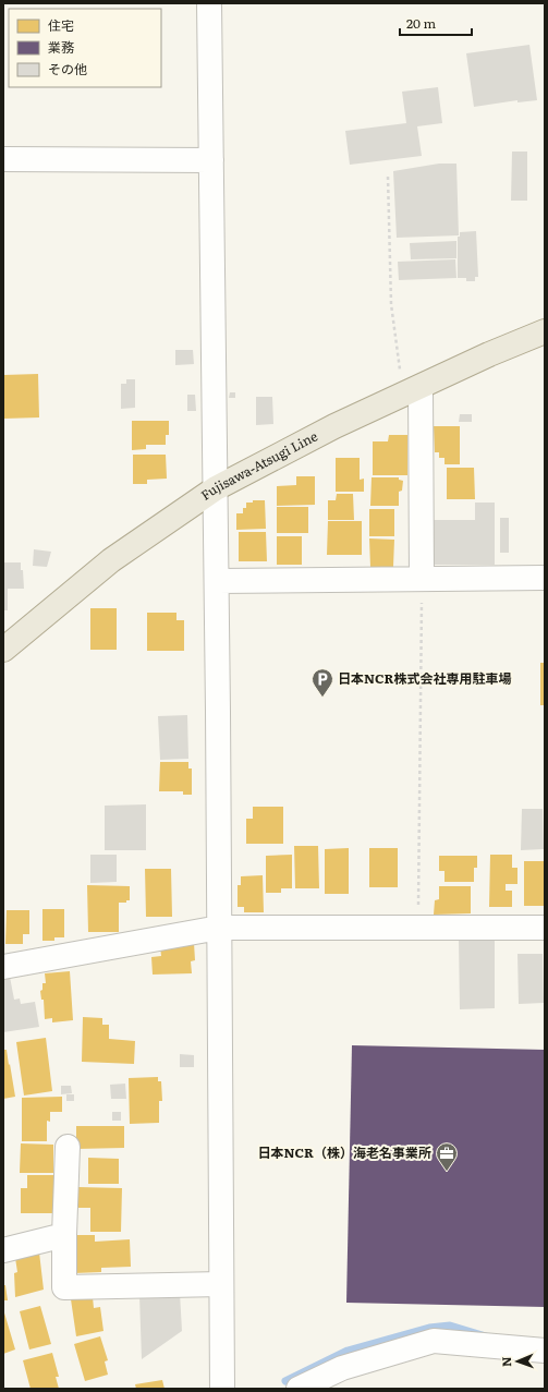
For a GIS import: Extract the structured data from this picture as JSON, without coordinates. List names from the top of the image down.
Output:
{
  "streets": {
    "main road": ["Fujisawa-Atsugi Line"]
  },
  "places": {
    "parking": ["日本NCR株式会社専用駐車場"],
    "office": ["日本NCR（株）海老名事業所"]
  },
  "legend": ["住宅", "業務", "その他"],
  "scale_bar": "20 m",
  "north": "left"
}
